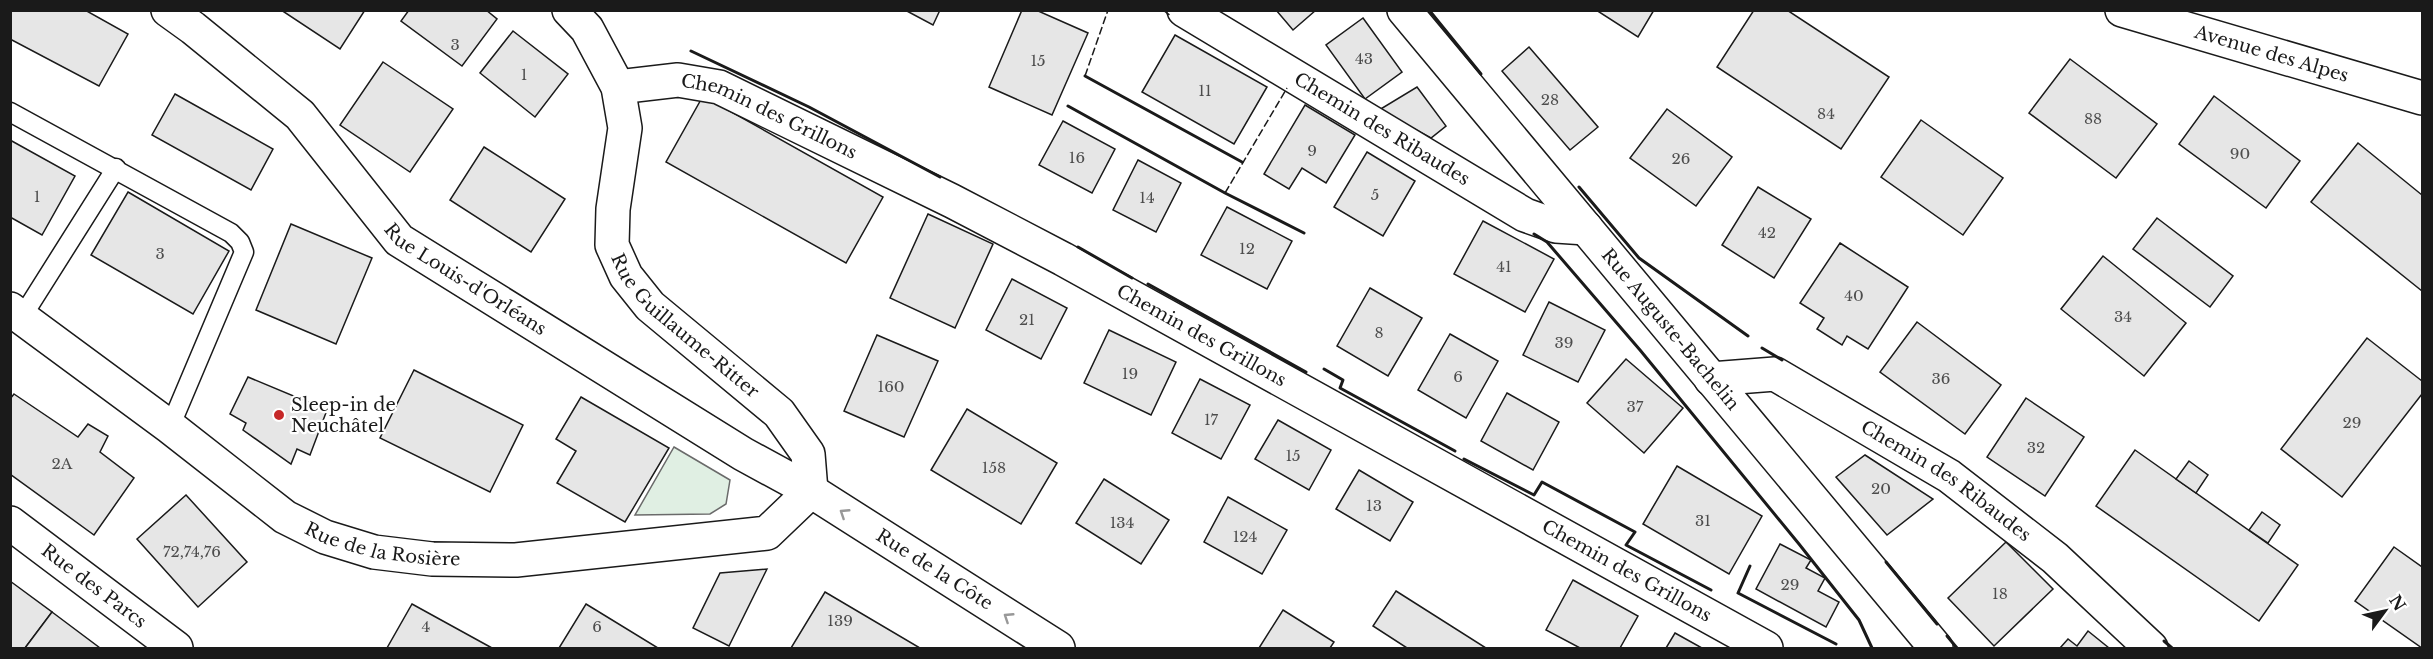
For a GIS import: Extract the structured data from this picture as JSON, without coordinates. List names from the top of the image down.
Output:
{
  "streets": {
    "street": [
      "Avenue des Alpes",
      "Chemin des Grillons",
      "Chemin des Ribaudes",
      "Rue Louis-d'Orléans",
      "Rue Guillaume-Ritter",
      "Rue Auguste-Bachelin",
      "Rue de la Rosière",
      "Rue de la Côte",
      "Rue des Parcs"
    ]
  },
  "crossings": [
    ["Chemin des Grillons", "Rue Guillaume-Ritter"],
    ["Chemin des Ribaudes", "Rue Auguste-Bachelin"],
    ["Rue Louis-d'Orléans", "Rue Guillaume-Ritter"],
    ["Rue Louis-d'Orléans", "Rue de la Rosière"],
    ["Rue Louis-d'Orléans", "Rue de la Côte"],
    ["Rue Guillaume-Ritter", "Rue de la Rosière"],
    ["Rue Guillaume-Ritter", "Rue de la Côte"],
    ["Rue de la Rosière", "Rue de la Côte"]
  ],
  "one_way": ["Rue de la Côte"],
  "places": ["Sleep-in de Neuchâtel"],
  "house_numbers": [
    "3",
    "43",
    "15",
    "1",
    "11",
    "28",
    "84",
    "88",
    "9",
    "90",
    "16",
    "26",
    "5",
    "1",
    "14",
    "42",
    "12",
    "3",
    "41",
    "40",
    "34",
    "21",
    "8",
    "39",
    "19",
    "6",
    "36",
    "160",
    "37",
    "17",
    "29",
    "32",
    "15",
    "2A",
    "158",
    "20",
    "13",
    "31",
    "134",
    "124",
    "72,74,76",
    "29",
    "18",
    "139",
    "4",
    "6"
  ],
  "north": "top right"
}
